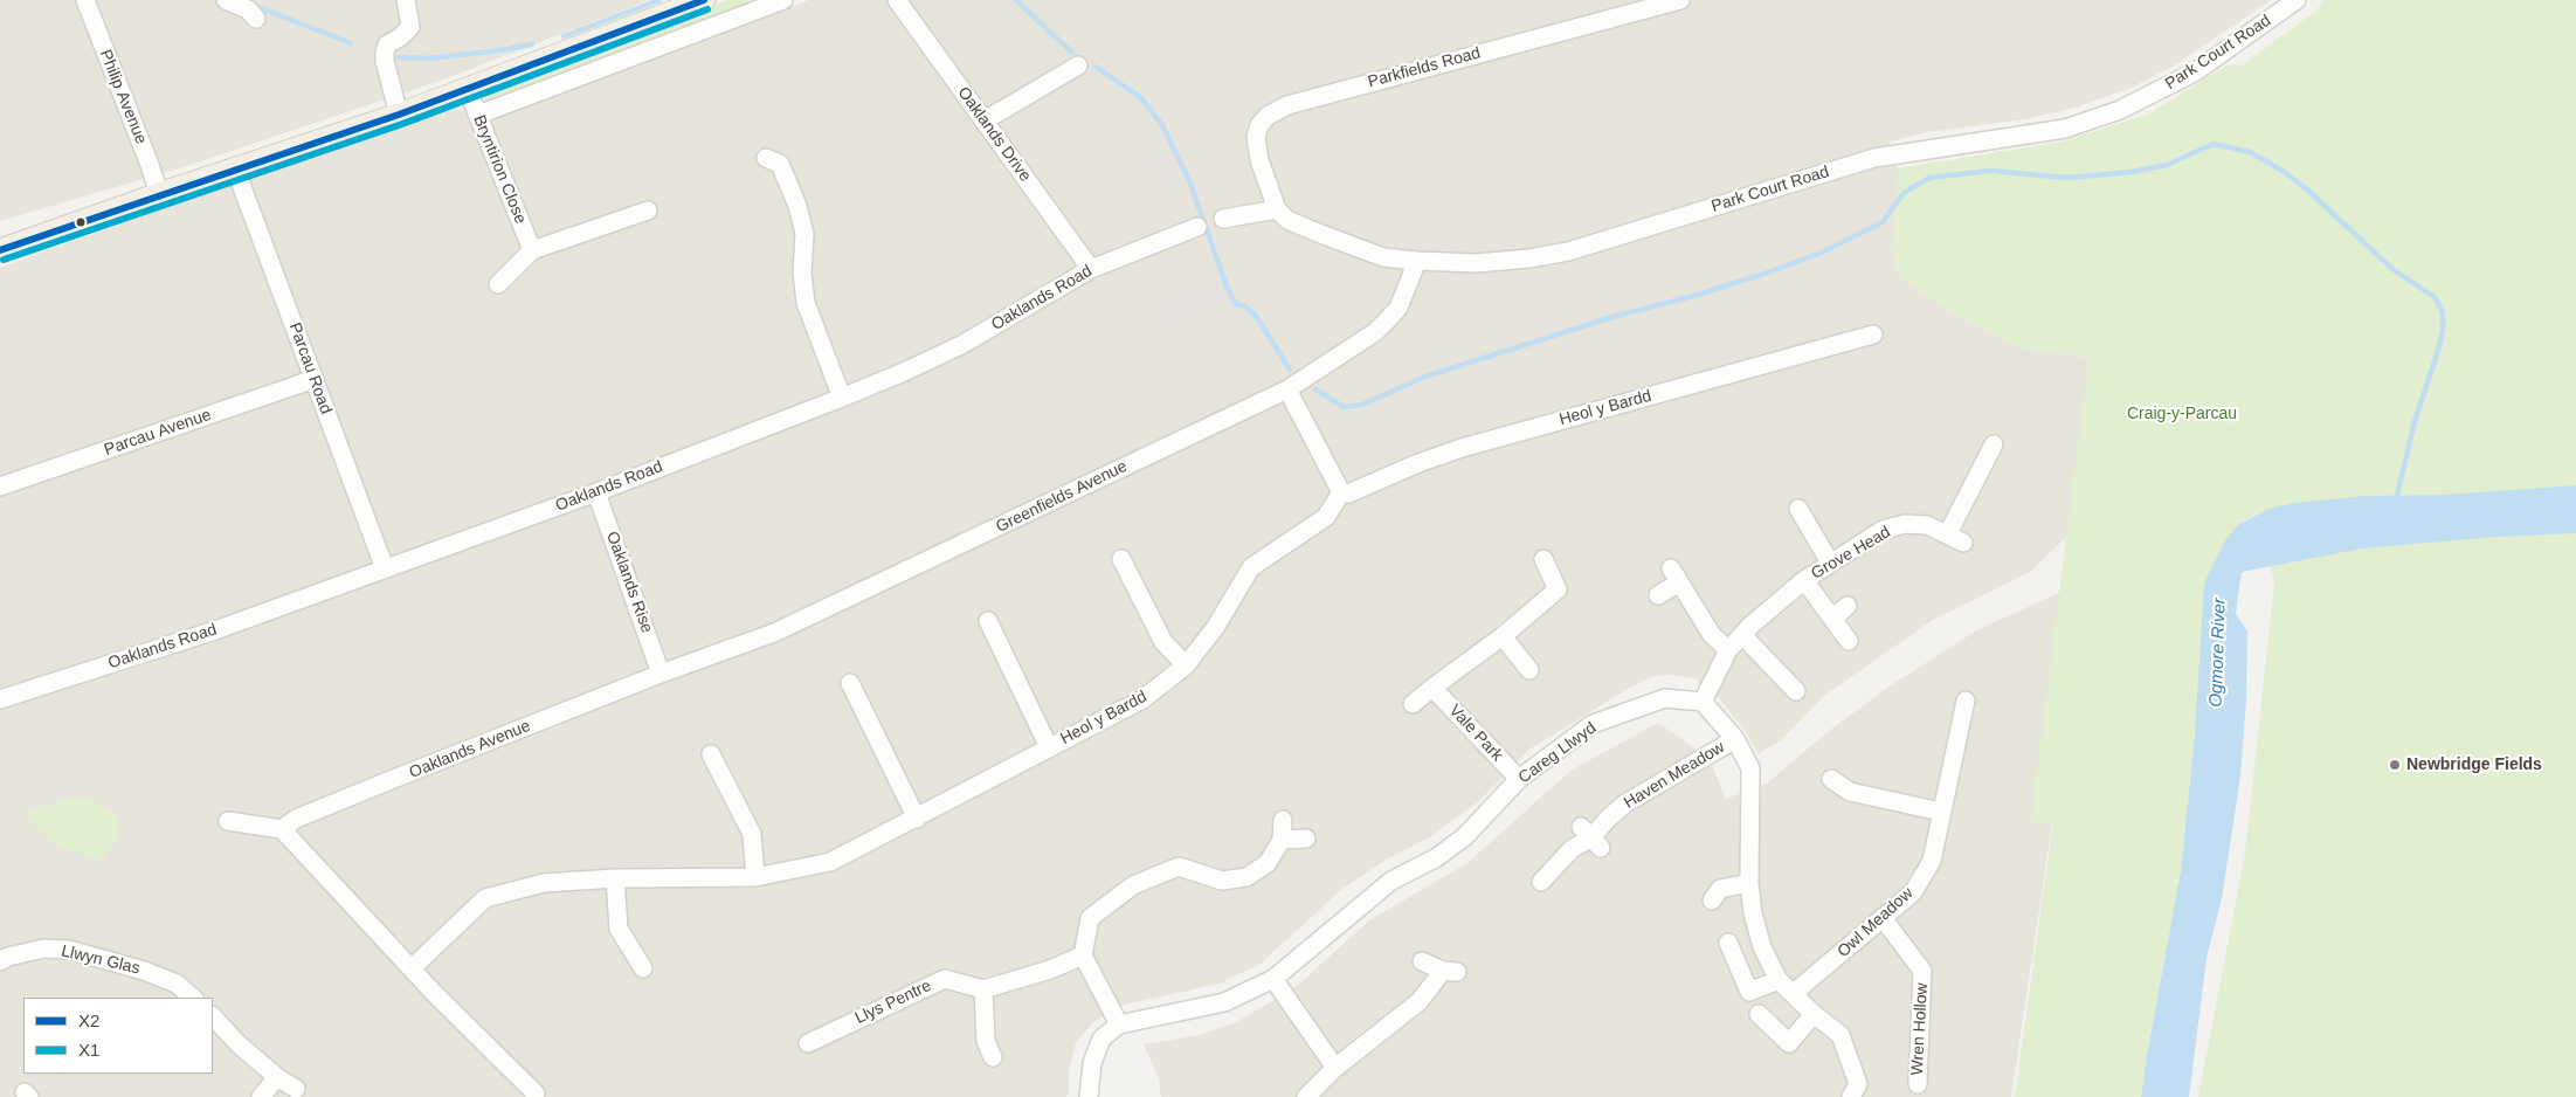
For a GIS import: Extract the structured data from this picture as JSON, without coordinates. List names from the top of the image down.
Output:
{
  "streets": {
    "street": [
      "Park Court Road",
      "Parkfields Road",
      "Philip Avenue",
      "Oaklands Drive",
      "Bryntirion Close",
      "Oaklands Road",
      "Parcau Road",
      "Heol y Bardd",
      "Parcau Avenue",
      "Greenfields Avenue",
      "Grove Head",
      "Oaklands Rise",
      "Vale Park",
      "Oaklands Avenue",
      "Careg Llwyd",
      "Haven Meadow",
      "Owl Meadow",
      "Llwyn Glas",
      "Llys Pentre",
      "Wren Hollow"
    ]
  },
  "crossings": [
    ["Park Court Road", "Parkfields Road"],
    ["Park Court Road", "Greenfields Avenue"],
    ["Oaklands Drive", "Oaklands Road"],
    ["Oaklands Road", "Parcau Road"],
    ["Oaklands Road", "Oaklands Rise"],
    ["Parcau Road", "Parcau Avenue"],
    ["Greenfields Avenue", "Oaklands Rise"],
    ["Greenfields Avenue", "Oaklands Avenue"],
    ["Grove Head", "Careg Llwyd"],
    ["Oaklands Rise", "Oaklands Avenue"],
    ["Vale Park", "Careg Llwyd"],
    ["Owl Meadow", "Wren Hollow"]
  ],
  "water": ["Ogmore River"],
  "parks": ["Craig-y-Parcau"],
  "places": ["Newbridge Fields"],
  "lines": ["transit line X2", "transit line X1"],
  "legend": ["X2", "X1"]
}
